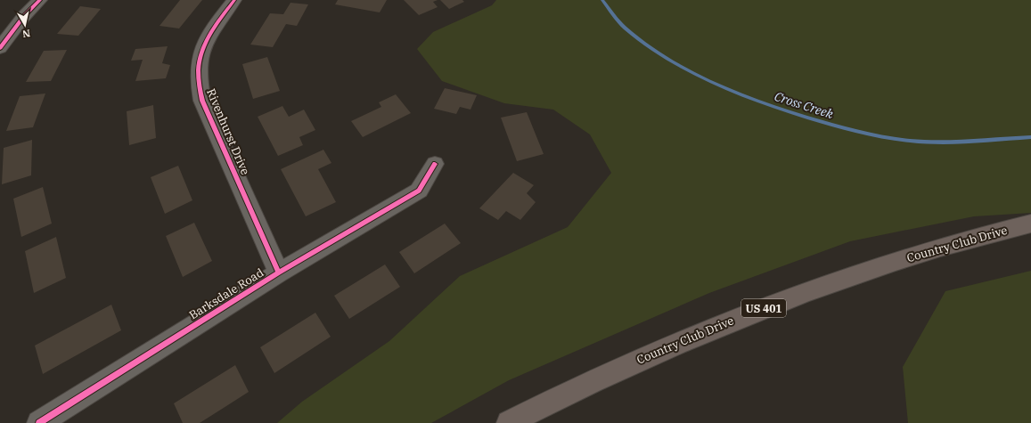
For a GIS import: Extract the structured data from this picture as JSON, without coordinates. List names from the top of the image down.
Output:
{
  "streets": {
    "main road": ["Country Club Drive", "US 401"],
    "street": ["Rivenhurst Drive", "Barksdale Road"]
  },
  "crossings": [
    ["Rivenhurst Drive", "Barksdale Road"]
  ],
  "water": ["Cross Creek"],
  "north": "bottom"
}
